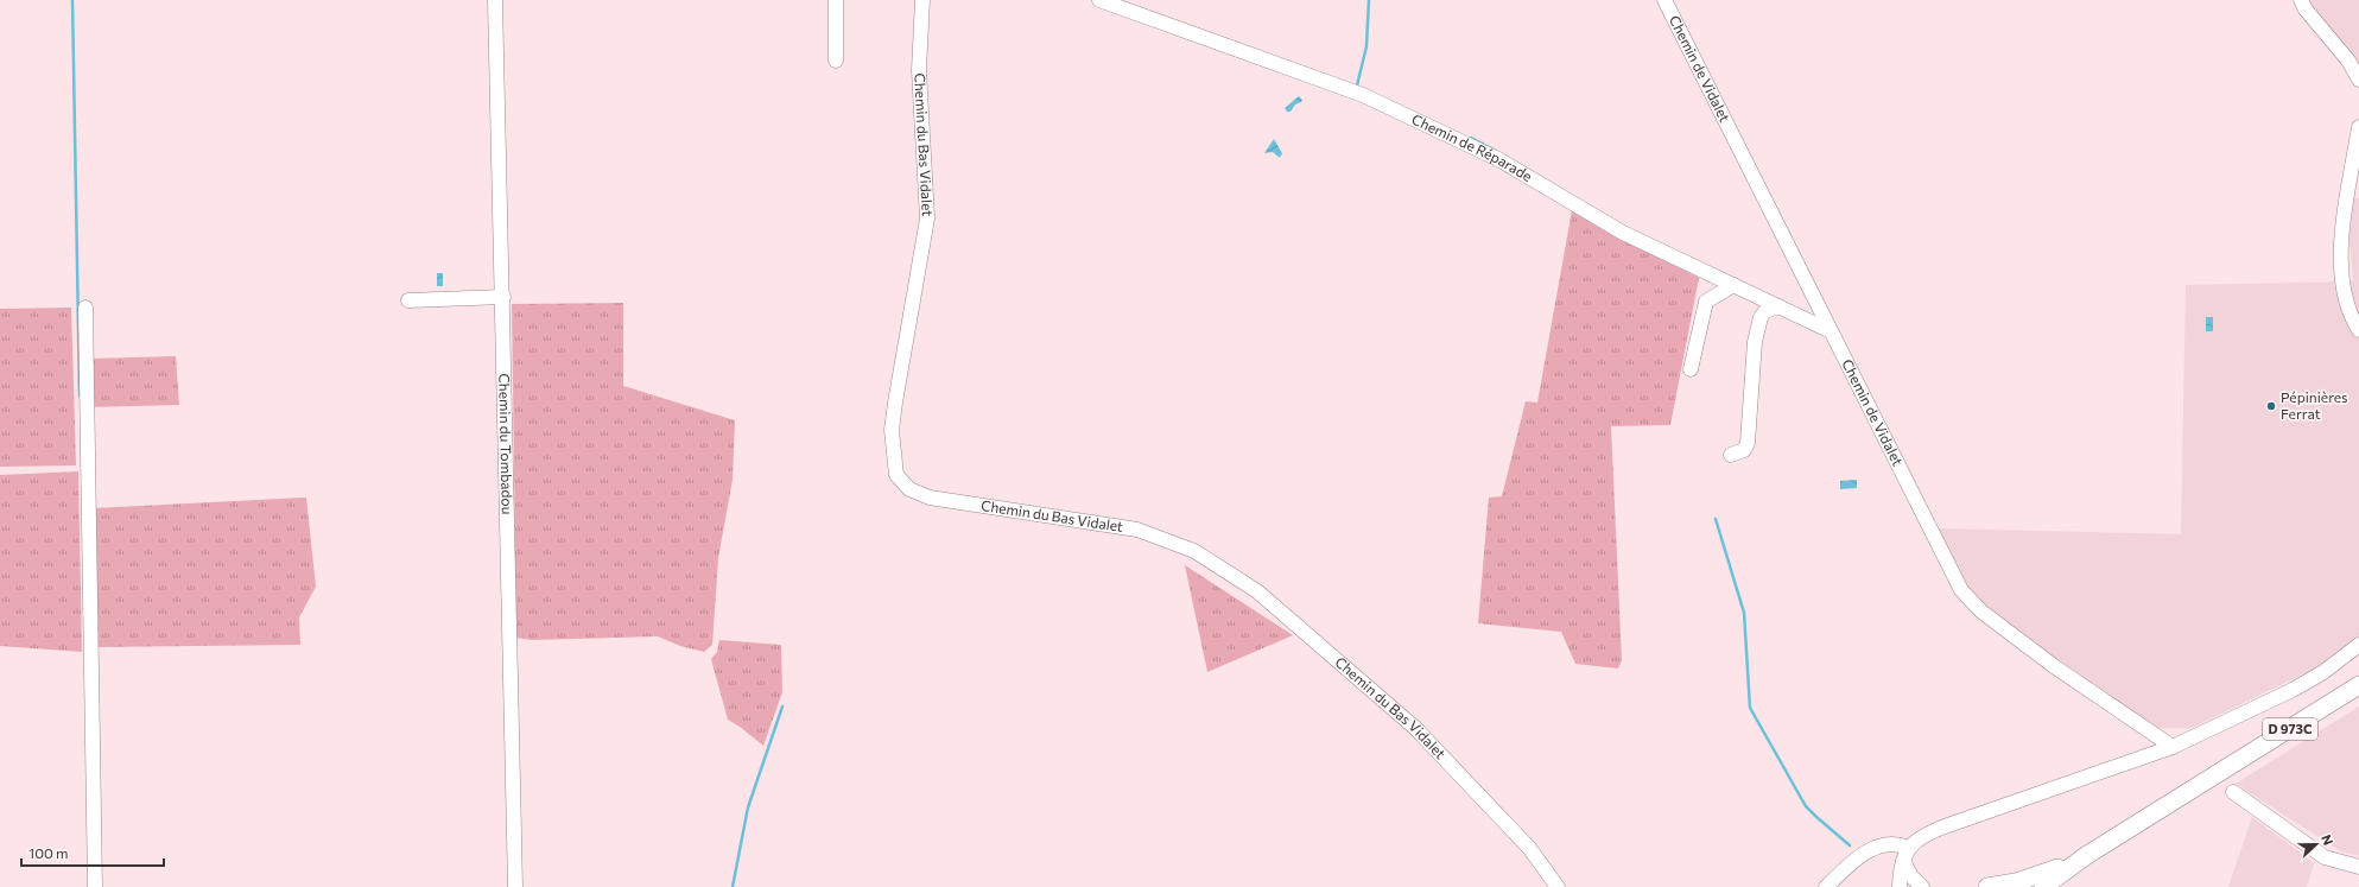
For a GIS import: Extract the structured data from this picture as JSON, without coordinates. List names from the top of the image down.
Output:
{
  "streets": {
    "main road": ["D 973C"],
    "street": [
      "Chemin de Vidalet",
      "Chemin du Bas Vidalet",
      "Chemin de Réparade",
      "Chemin du Tombadou"
    ]
  },
  "crossings": [
    ["Chemin de Vidalet", "Chemin de Réparade"]
  ],
  "places": ["Pépinières Ferrat"],
  "scale_bar": "100 m",
  "north": "right"
}
